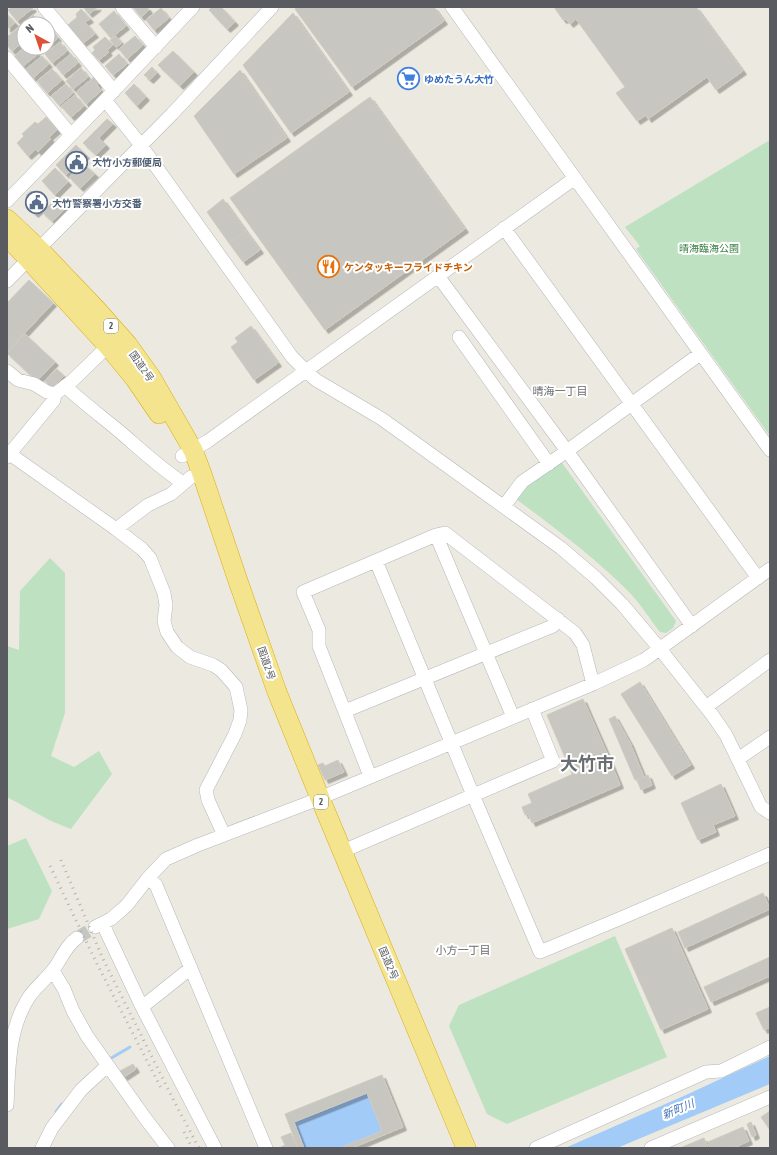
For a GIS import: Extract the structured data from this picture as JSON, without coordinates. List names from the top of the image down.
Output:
{
  "streets": {
    "highway": ["2", "国道2号"]
  },
  "districts": ["晴海一丁目", "大竹市", "小方一丁目"],
  "water": ["新町川"],
  "parks": ["晴海臨海公園"],
  "places": {
    "supermarket": ["ゆめたうん大竹"],
    "public building": ["大竹小方郵便局", "大竹警察署小方交番"],
    "restaurant": ["ケンタッキーフライドチキン"]
  },
  "north": "top left"
}
